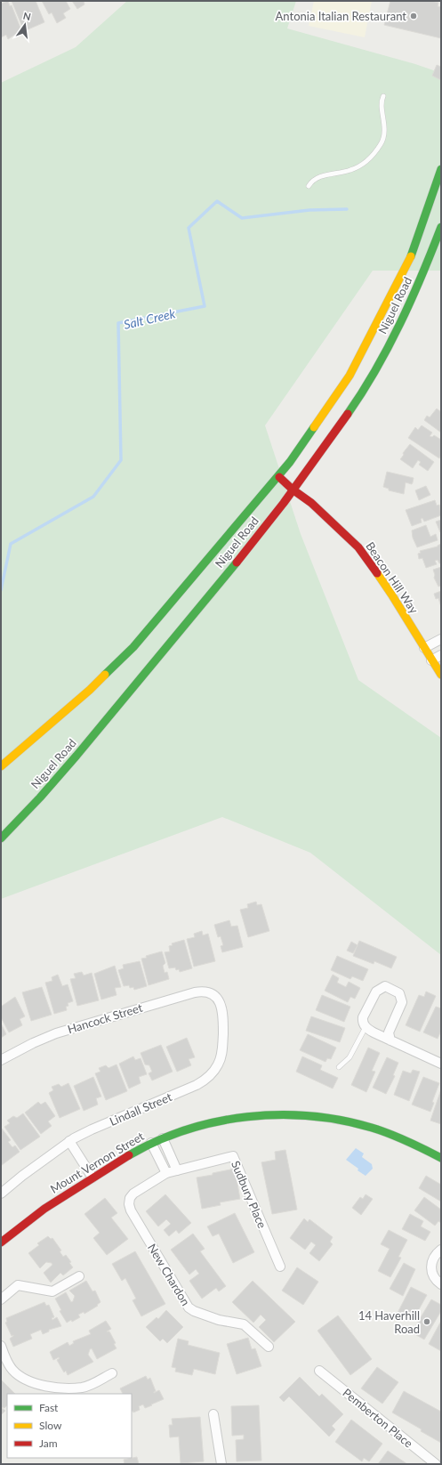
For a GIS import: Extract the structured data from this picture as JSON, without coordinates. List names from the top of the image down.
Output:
{
  "streets": {
    "main road": ["Niguel Road", "Beacon Hill Way", "Mount Vernon Street"],
    "street": [
      "Hancock Street",
      "Lindall Street",
      "Sudbury Place",
      "New Chardon",
      "Pemberton Place"
    ]
  },
  "crossings": [
    ["Niguel Road", "Beacon Hill Way"],
    ["Hancock Street", "Lindall Street"],
    ["Sudbury Place", "New Chardon"]
  ],
  "water": ["Salt Creek"],
  "places": ["Antonia Italian Restaurant", "14 Haverhill Road"],
  "legend": ["Fast", "Slow", "Jam"],
  "north": "top"
}
